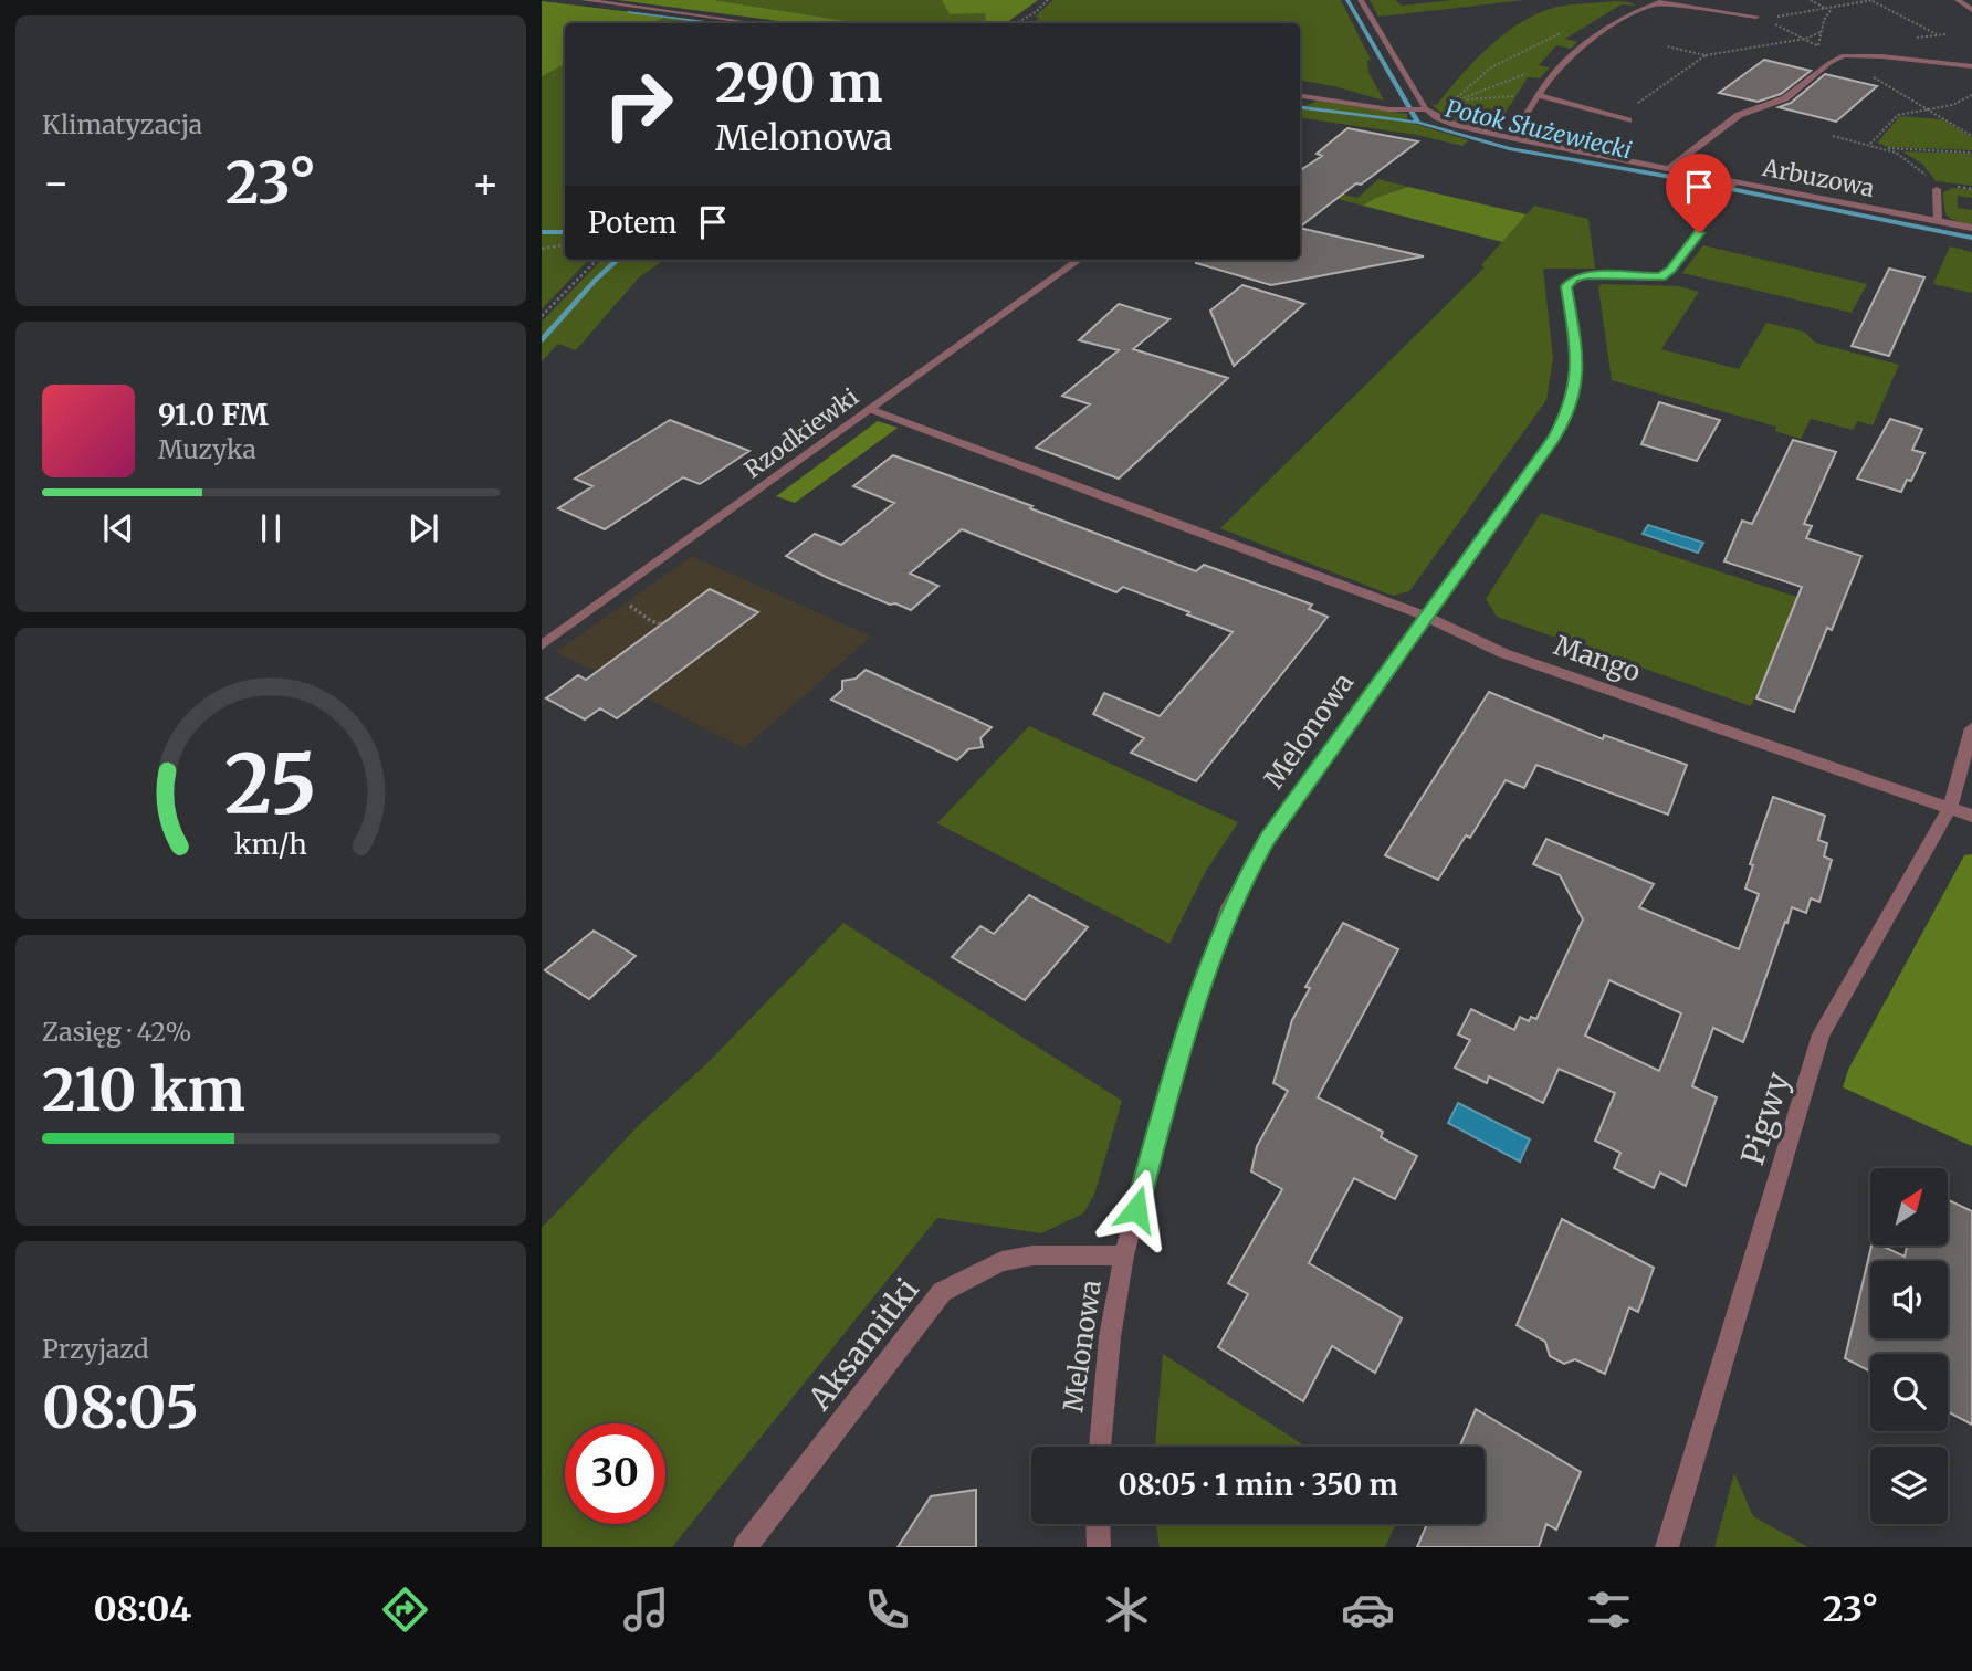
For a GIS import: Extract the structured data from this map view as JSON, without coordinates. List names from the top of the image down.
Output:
{
  "streets": {
    "street": [
      "Arbuzowa",
      "Rzodkiewki",
      "Mango",
      "Melonowa",
      "Pigwy",
      "Aksamitki"
    ]
  },
  "crossings": [
    ["Arbuzowa", "Melonowa"],
    ["Rzodkiewki", "Mango"],
    ["Mango", "Melonowa"],
    ["Mango", "Pigwy"],
    ["Melonowa", "Aksamitki"]
  ],
  "water": ["Potok Służewiecki"],
  "north": "top right",
  "page": {
    "tile": [
      "Klimatyzacja",
      ["Zasięg · 42%", "210 km"],
      ["Przyjazd", "08:05"]
    ],
    "turn": ["290 m", "Melonowa"],
    "heat": ["−", "23°", "+"],
    "then": "Potem",
    "song": ["91.0 FM", "Muzyka"],
    "limit": "30",
    "trip": "08:05 · 1 min · 350 m",
    "tabs": ["08:04", "23°"],
    "gauge": ["25", "km/h"]
  }
}
